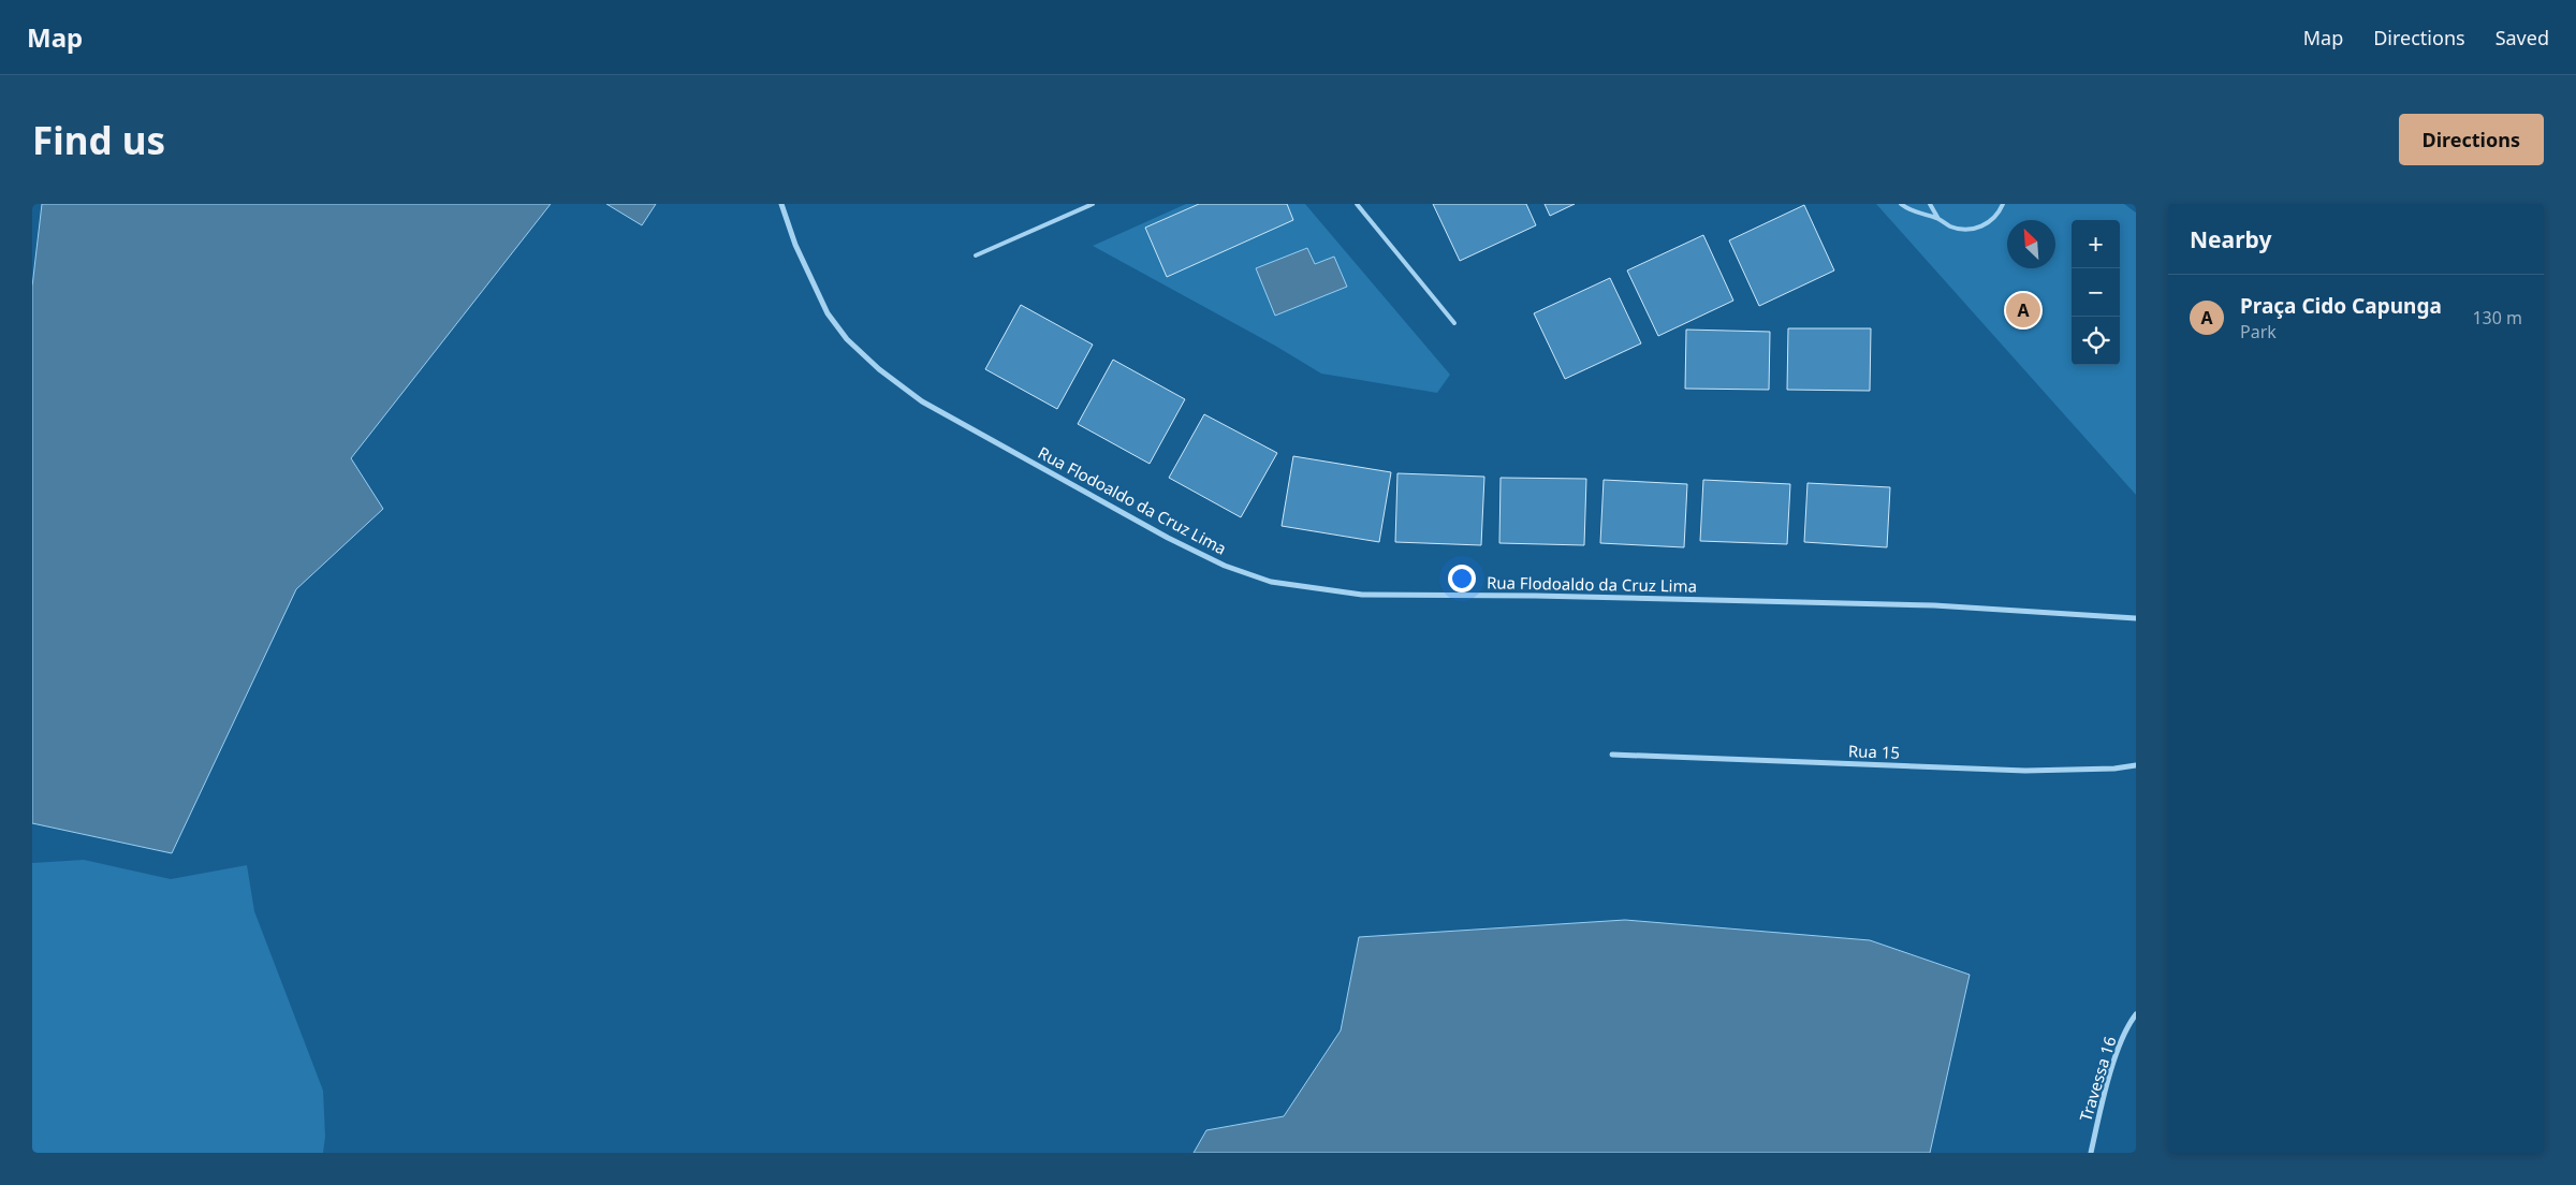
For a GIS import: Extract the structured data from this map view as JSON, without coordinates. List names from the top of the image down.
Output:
{
  "streets": {
    "street": ["Rua Flodoaldo da Cruz Lima", "Rua 15", "Travessa 16"]
  },
  "north": "top left",
  "page": {
    "header": "Map",
    "nav": ["Map", "Directions", "Saved"],
    "buttons": "Directions",
    "title": "Find us",
    "heading": "Nearby",
    "map_buttons": ["+", "−"],
    "list": [
      {
        "mark": "A",
        "name": "Praça Cido Capunga",
        "note": "Park",
        "value": "130 m"
      }
    ],
    "pins": "A"
  }
}
